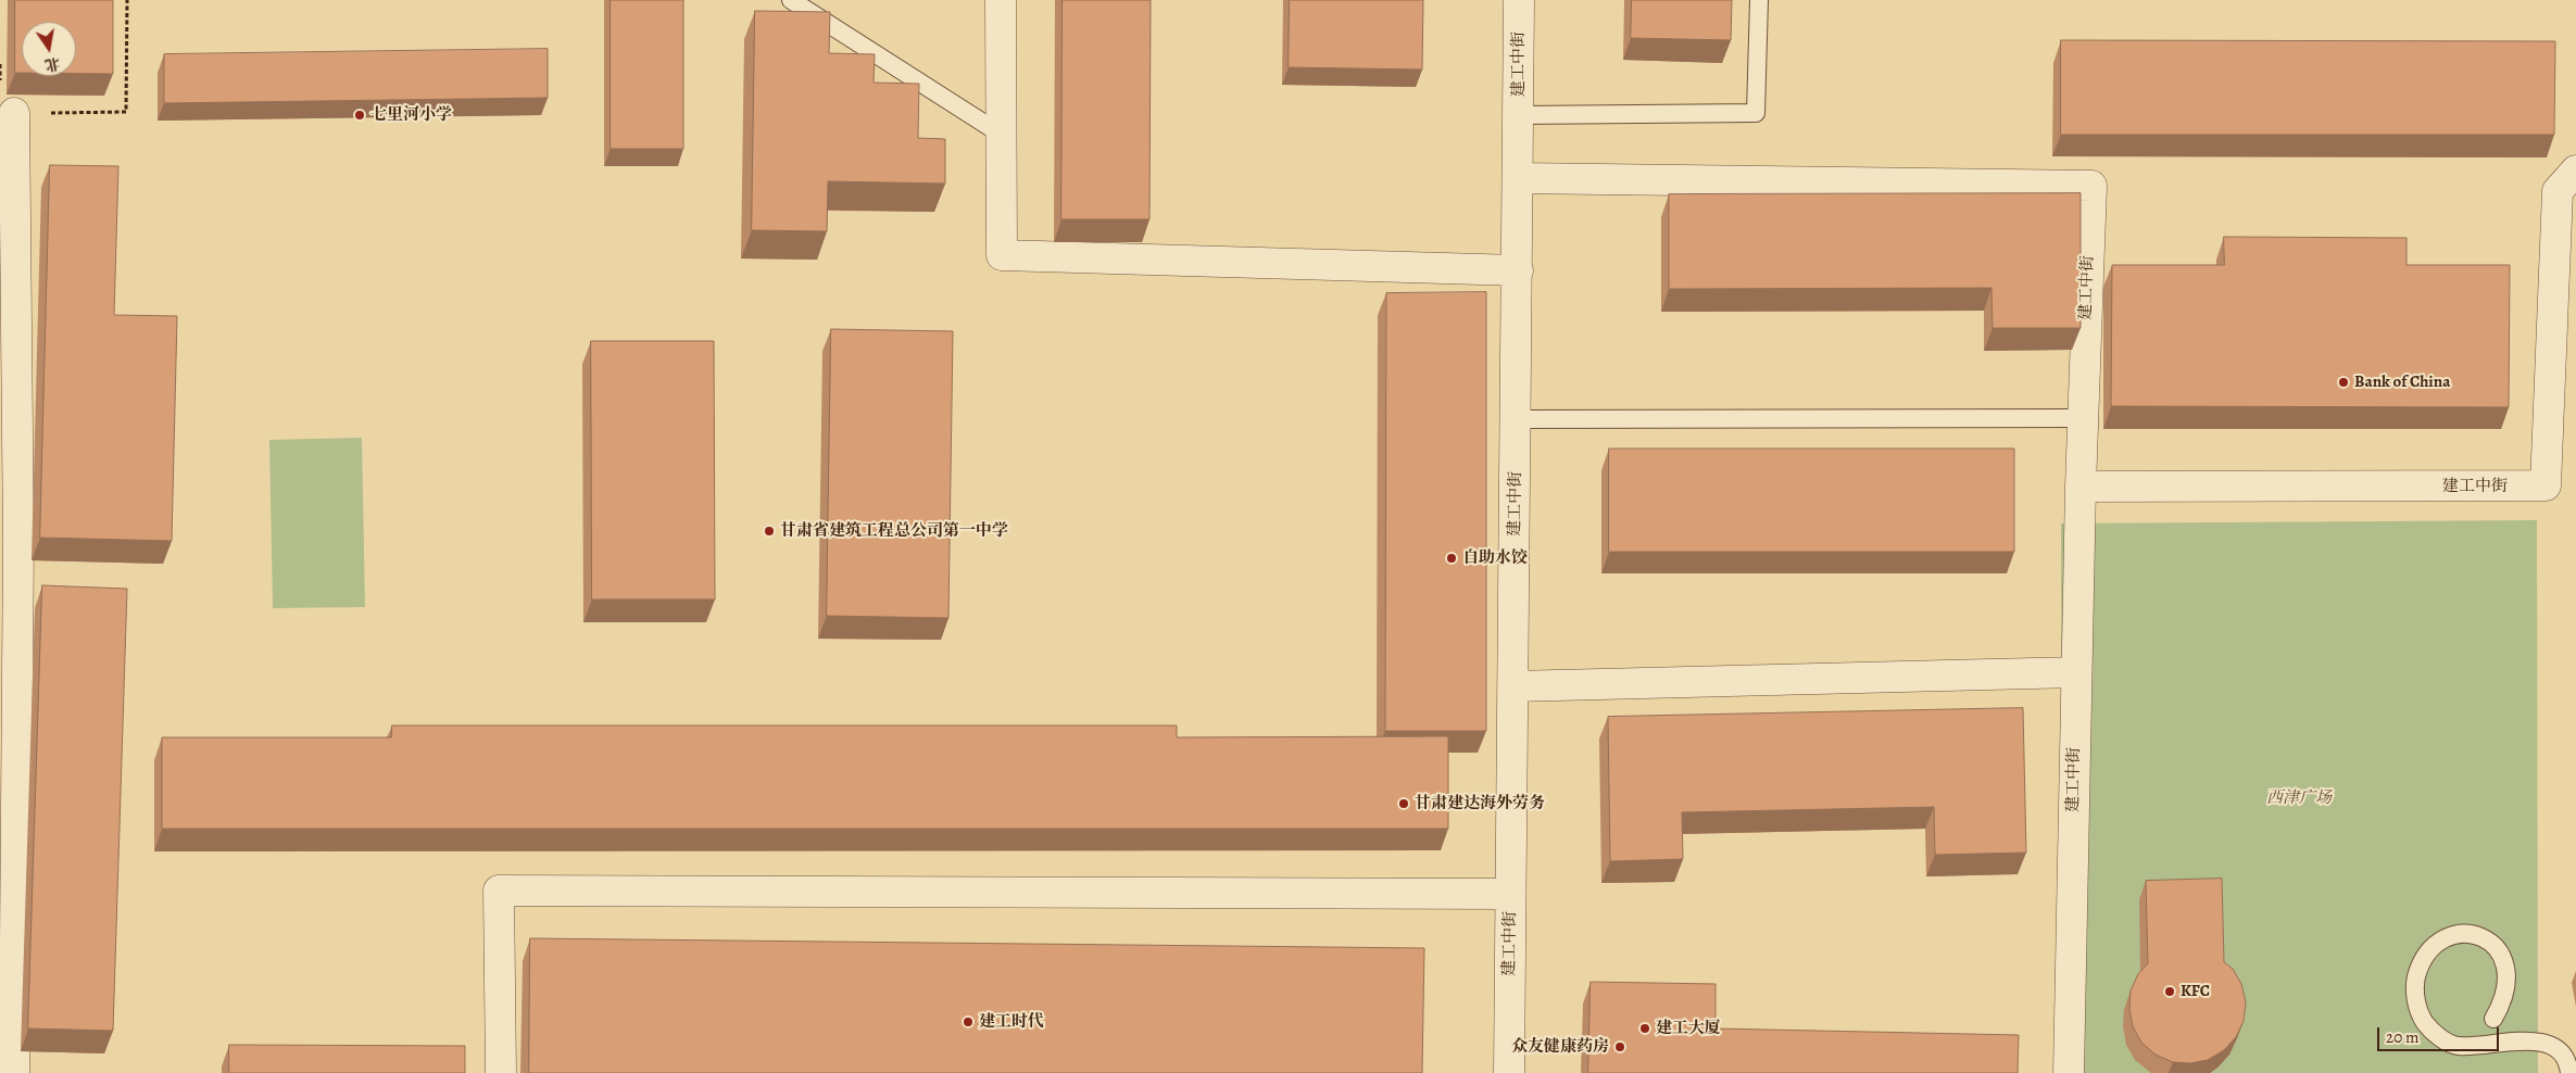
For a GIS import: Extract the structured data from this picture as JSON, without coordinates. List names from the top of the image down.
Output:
{
  "streets": {
    "street": ["建工中街"]
  },
  "parks": ["西津广场"],
  "places": [
    "七里河小学",
    "Bank of China",
    "甘肃省建筑工程总公司第一中学",
    "自助水饺",
    "甘肃建达海外劳务",
    "KFC",
    "建工时代",
    "建工大厦",
    "众友健康药房"
  ],
  "scale_bar": "20 m",
  "north": "bottom"
}
